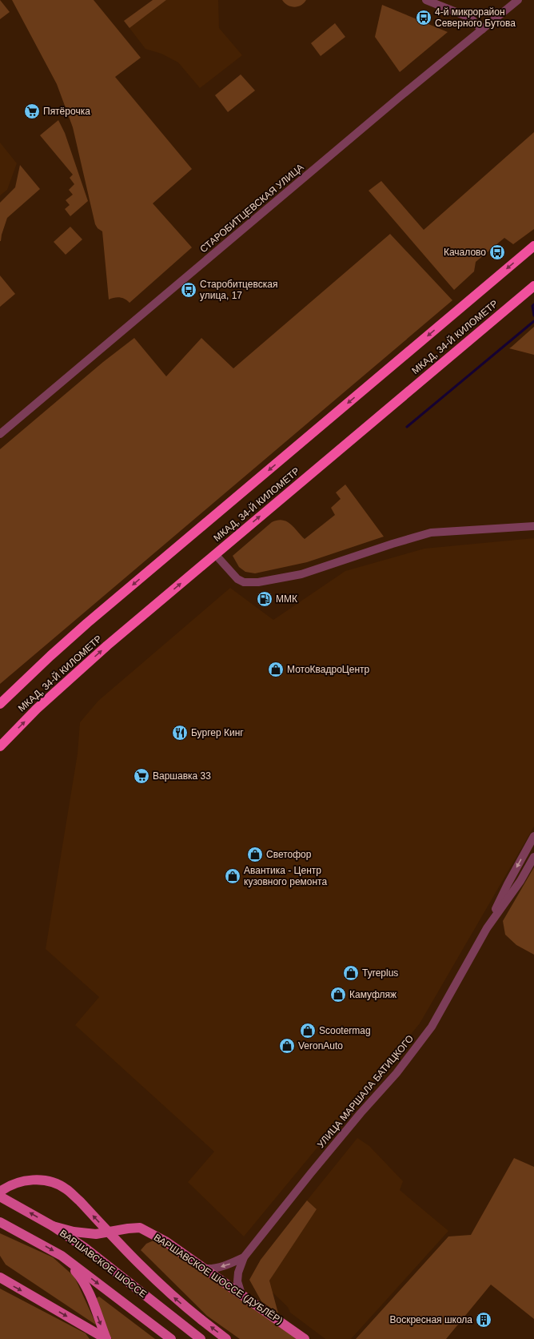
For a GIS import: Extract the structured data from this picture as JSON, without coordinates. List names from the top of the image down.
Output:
{
  "streets": {
    "highway": ["МКАД, 34-Й КИЛОМЕТР"],
    "main road": ["ВАРШАВСКОЕ ШОССЕ", "ВАРШАВСКОЕ ШОССЕ (ДУБЛЁР)"],
    "street": ["СТАРОБИТЦЕВСКАЯ УЛИЦА", "УЛИЦА МАРШАЛА БАТИЦКОГО"]
  },
  "crossings": [
    ["УЛИЦА МАРШАЛА БАТИЦКОГО", "ВАРШАВСКОЕ ШОССЕ (ДУБЛЁР)"],
    ["ВАРШАВСКОЕ ШОССЕ", "ВАРШАВСКОЕ ШОССЕ (ДУБЛЁР)"]
  ],
  "places": {
    "bus stop": ["4-й микрорайон Северного Бутова", "Качалово", "Старобитцевская улица, 17"],
    "supermarket": ["Пятёрочка", "Варшавка 33"],
    "fuel station": ["ММК"],
    "shop": [
      "МотоКвадроЦентр",
      "Светофор",
      "Авантика - Центр кузовного ремонта",
      "Tyreplus",
      "Камуфляж",
      "Scootermag",
      "VeronAuto"
    ],
    "restaurant": ["Бургер Кинг"],
    "building": ["Воскресная школа"]
  }
}
